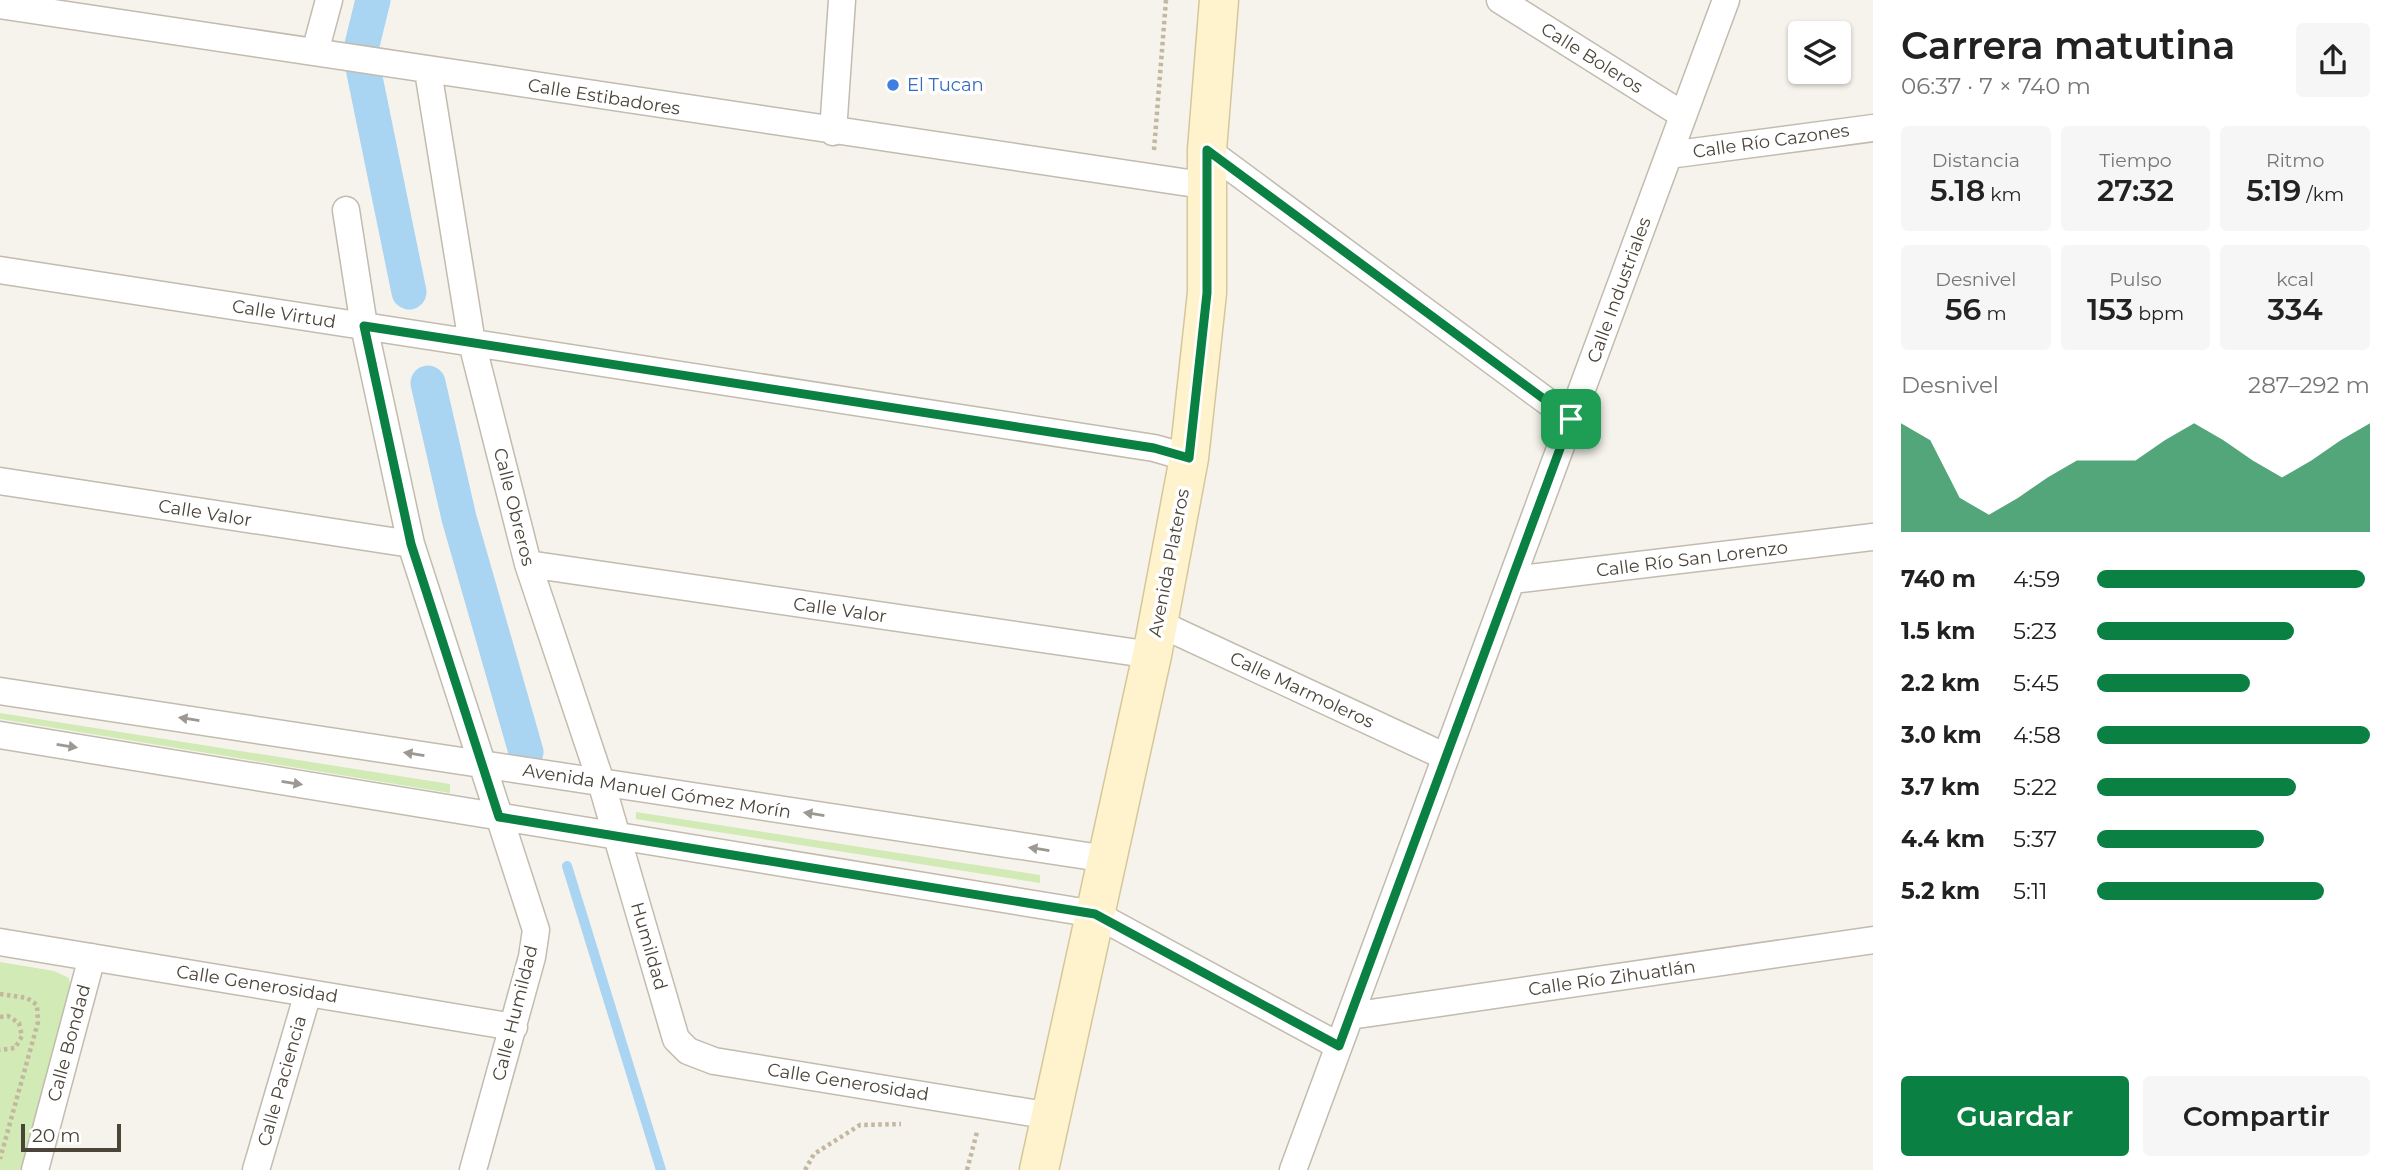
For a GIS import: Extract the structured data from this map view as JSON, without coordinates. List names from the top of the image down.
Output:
{
  "streets": {
    "street": [
      "Calle Boleros",
      "Calle Estibadores",
      "Calle Río Cazones",
      "Calle Industriales",
      "Calle Virtud",
      "Calle Obreros",
      "Calle Valor",
      "Calle Río San Lorenzo",
      "Avenida Plateros",
      "Calle Marmoleros",
      "Avenida Manuel Gómez Morín",
      "Humildad",
      "Calle Río Zihuatlán",
      "Calle Generosidad",
      "Calle Humildad",
      "Calle Bondad",
      "Calle Paciencia"
    ]
  },
  "crossings": [
    ["Calle Boleros", "Calle Industriales"],
    ["Calle Estibadores", "Calle Obreros"],
    ["Calle Estibadores", "Avenida Plateros"],
    ["Calle Río Cazones", "Calle Industriales"],
    ["Calle Industriales", "Calle Río San Lorenzo"],
    ["Calle Industriales", "Calle Marmoleros"],
    ["Calle Industriales", "Calle Río Zihuatlán"],
    ["Calle Virtud", "Calle Obreros"],
    ["Calle Virtud", "Avenida Plateros"],
    ["Calle Obreros", "Calle Valor"],
    ["Calle Obreros", "Avenida Manuel Gómez Morín"],
    ["Calle Obreros", "Humildad"],
    ["Calle Valor", "Avenida Plateros"],
    ["Calle Valor", "Calle Marmoleros"],
    ["Avenida Plateros", "Calle Marmoleros"],
    ["Avenida Plateros", "Avenida Manuel Gómez Morín"],
    ["Avenida Plateros", "Calle Generosidad"],
    ["Avenida Manuel Gómez Morín", "Calle Humildad"],
    ["Humildad", "Calle Generosidad"],
    ["Calle Generosidad", "Calle Humildad"],
    ["Calle Generosidad", "Calle Bondad"],
    ["Calle Generosidad", "Calle Paciencia"]
  ],
  "places": ["El Tucan"],
  "scale_bar": "20 m",
  "page": {
    "heading": ["Carrera matutina", "06:37 · 7 × 740 m"],
    "stats": [
      ["Distancia", "5.18 km"],
      ["Tiempo", "27:32"],
      ["Ritmo", "5:19 /km"],
      ["Desnivel", "56 m"],
      ["Pulso", "153 bpm"],
      ["kcal", "334"]
    ],
    "chart": ["Desnivel", "287–292 m"],
    "list": [
      {
        "name": "740 m",
        "note": "4:59"
      },
      {
        "name": "1.5 km",
        "note": "5:23"
      },
      {
        "name": "2.2 km",
        "note": "5:45"
      },
      {
        "name": "3.0 km",
        "note": "4:58"
      },
      {
        "name": "3.7 km",
        "note": "5:22"
      },
      {
        "name": "4.4 km",
        "note": "5:37"
      },
      {
        "name": "5.2 km",
        "note": "5:11"
      }
    ],
    "buttons": ["Guardar", "Compartir"],
    "scale": "20 m"
  }
}
